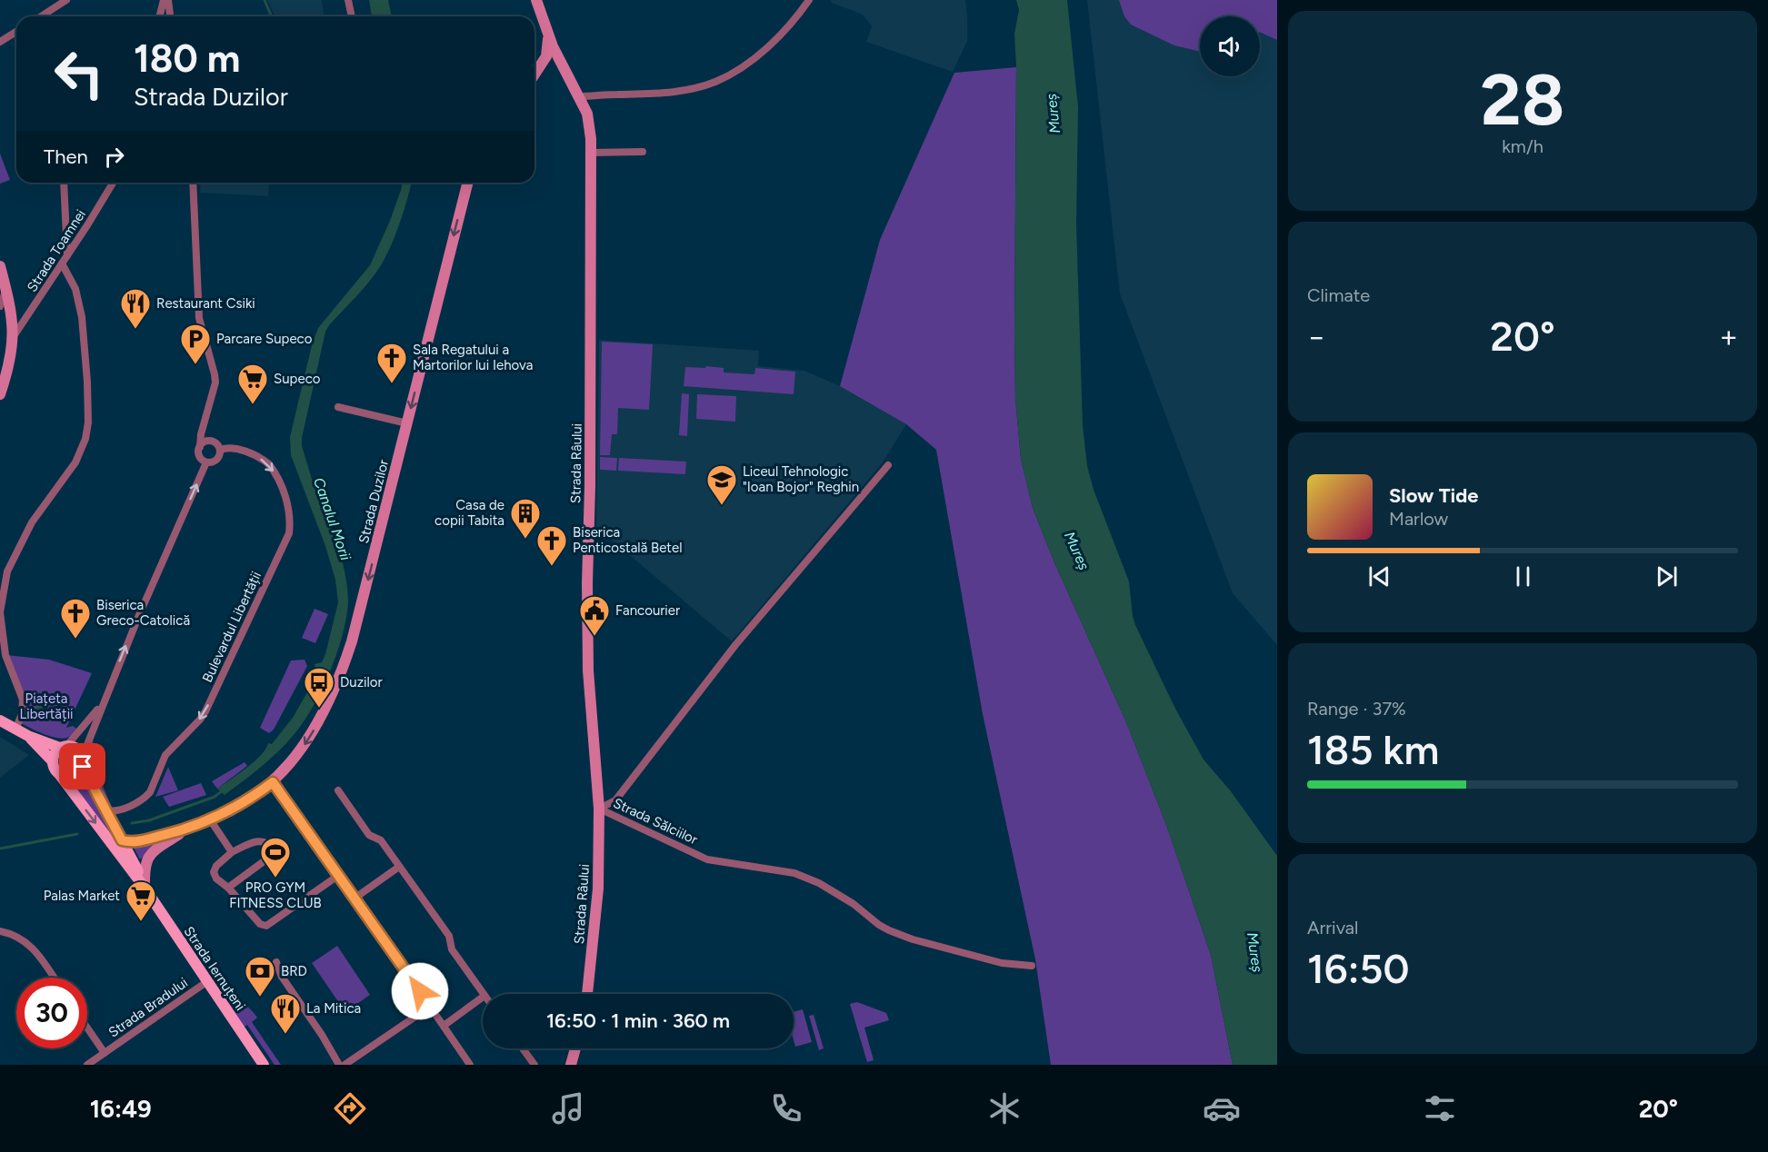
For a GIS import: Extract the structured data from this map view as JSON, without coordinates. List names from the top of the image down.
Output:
{
  "streets": {
    "main road": ["Strada Râului", "Strada Duzilor", "Strada Iernuțeni"],
    "street": [
      "Strada Toamnei",
      "Bulevardul Libertății",
      "Strada Sălciilor",
      "Strada Bradului"
    ]
  },
  "crossings": [
    ["Strada Râului", "Strada Sălciilor"],
    ["Strada Duzilor", "Strada Iernuțeni"],
    ["Bulevardul Libertății", "Strada Iernuțeni"],
    ["Strada Iernuțeni", "Strada Bradului"]
  ],
  "one_way": ["Strada Duzilor", "Bulevardul Libertății"],
  "water": ["Mureș", "Canalul Morii"],
  "parks": ["Piațeta Libertății"],
  "places": {
    "restaurant": ["Restaurant Csiki", "La Mitica"],
    "parking": ["Parcare Supeco"],
    "church": ["Sala Regatului a Martorilor lui Iehova", "Biserica Penticostală Betel", "Biserica Greco-Catolică"],
    "supermarket": ["Supeco", "Palas Market"],
    "school or university": ["Liceul Tehnologic \"Ioan Bojor\" Reghin"],
    "building": ["Casa de copii Tabita"],
    "public building": ["Fancourier"],
    "bus stop": ["Duzilor"],
    "sports": ["PRO GYM FITNESS CLUB"],
    "bank": ["BRD"]
  },
  "page": {
    "tile": [
      ["28", "km/h"],
      "Climate",
      ["Range · 37%", "185 km"],
      ["Arrival", "16:50"]
    ],
    "turn": ["180 m", "Strada Duzilor"],
    "then": "Then",
    "heat": ["−", "20°", "+"],
    "song": ["Slow Tide", "Marlow"],
    "limit": "30",
    "trip": "16:50 · 1 min · 360 m",
    "tabs": ["16:49", "20°"]
  }
}
